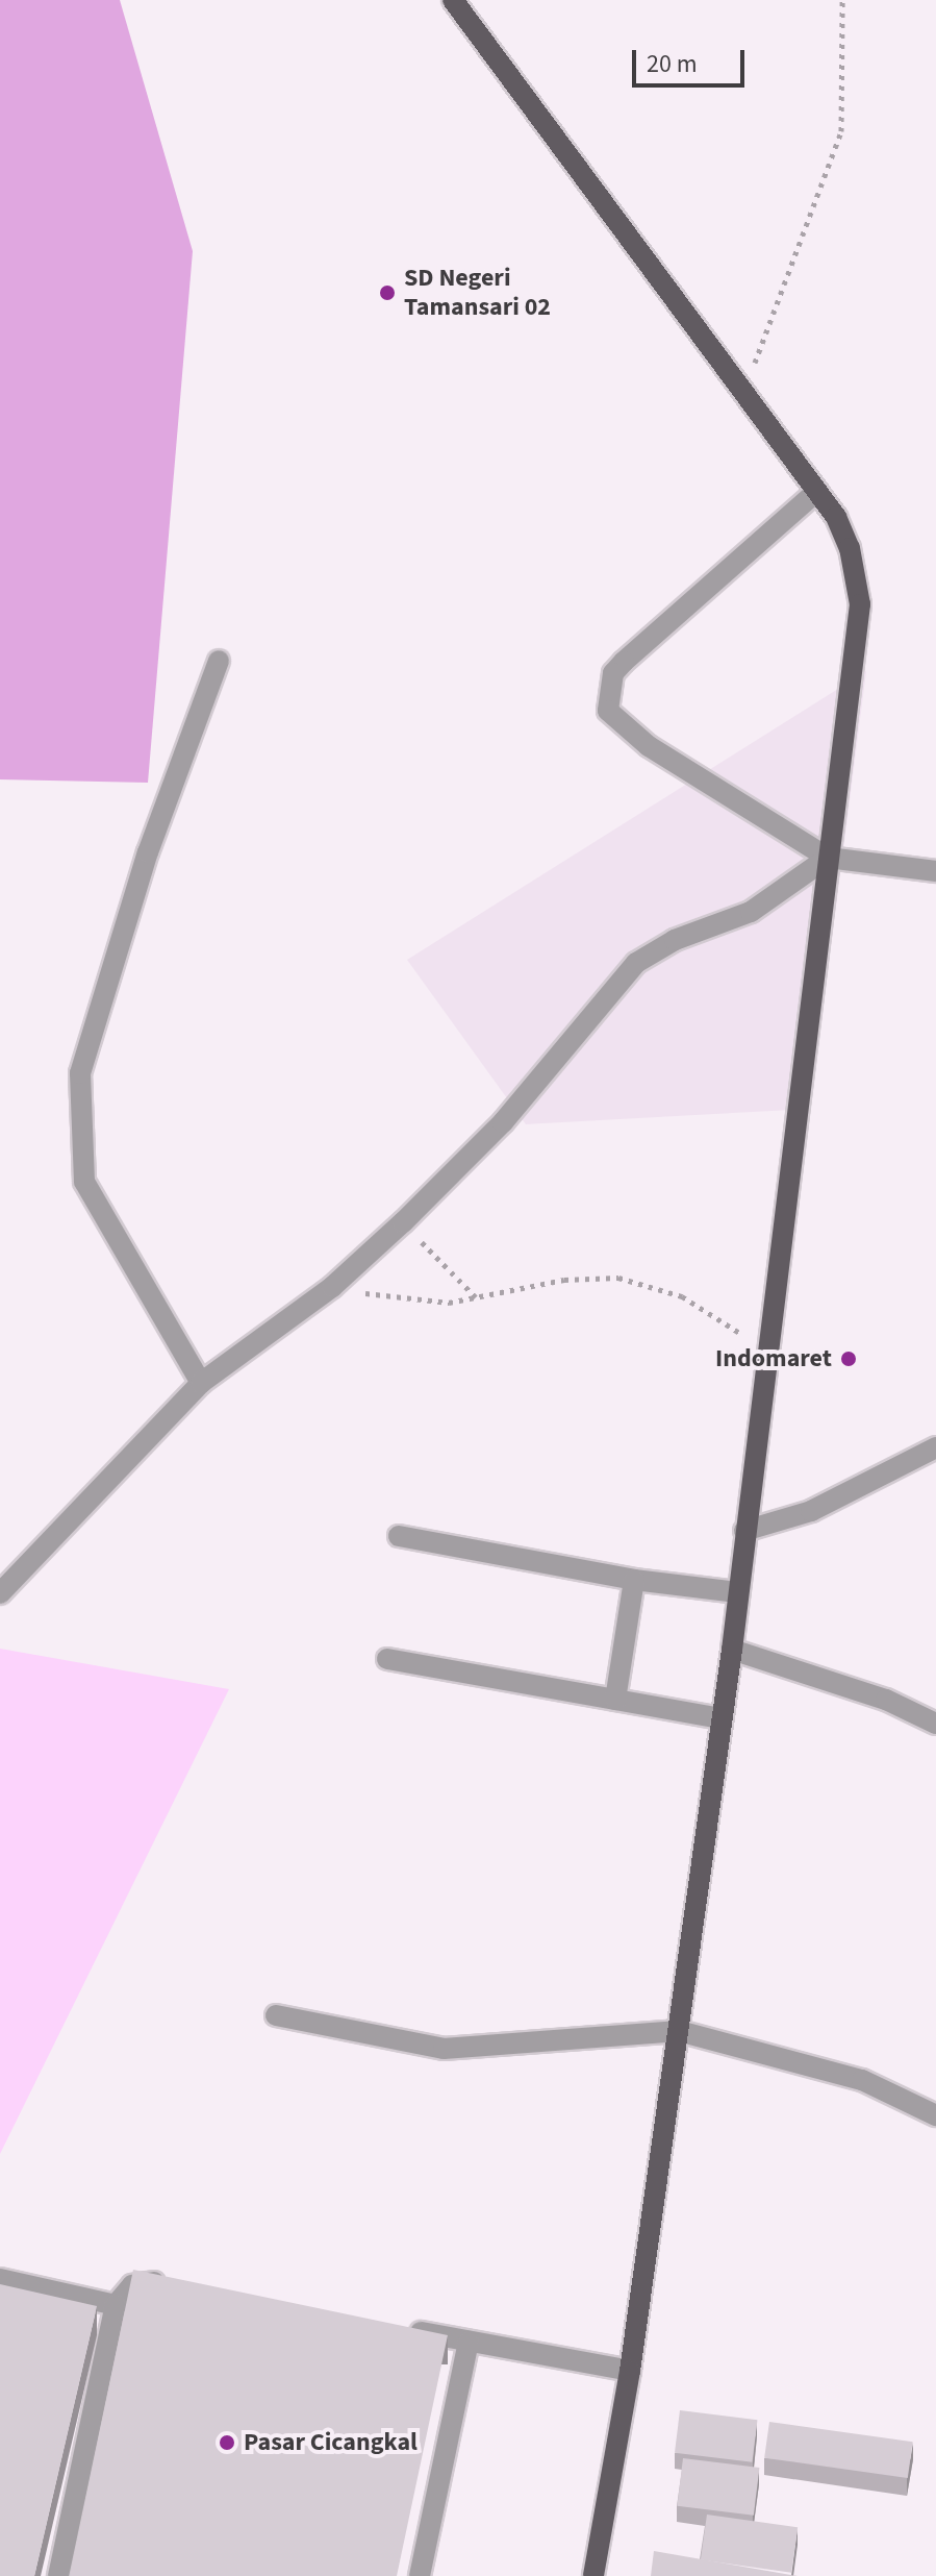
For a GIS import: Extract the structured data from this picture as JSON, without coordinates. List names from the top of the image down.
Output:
{
  "places": ["SD Negeri Tamansari 02", "Indomaret", "Pasar Cicangkal"],
  "scale_bar": "20 m"
}
